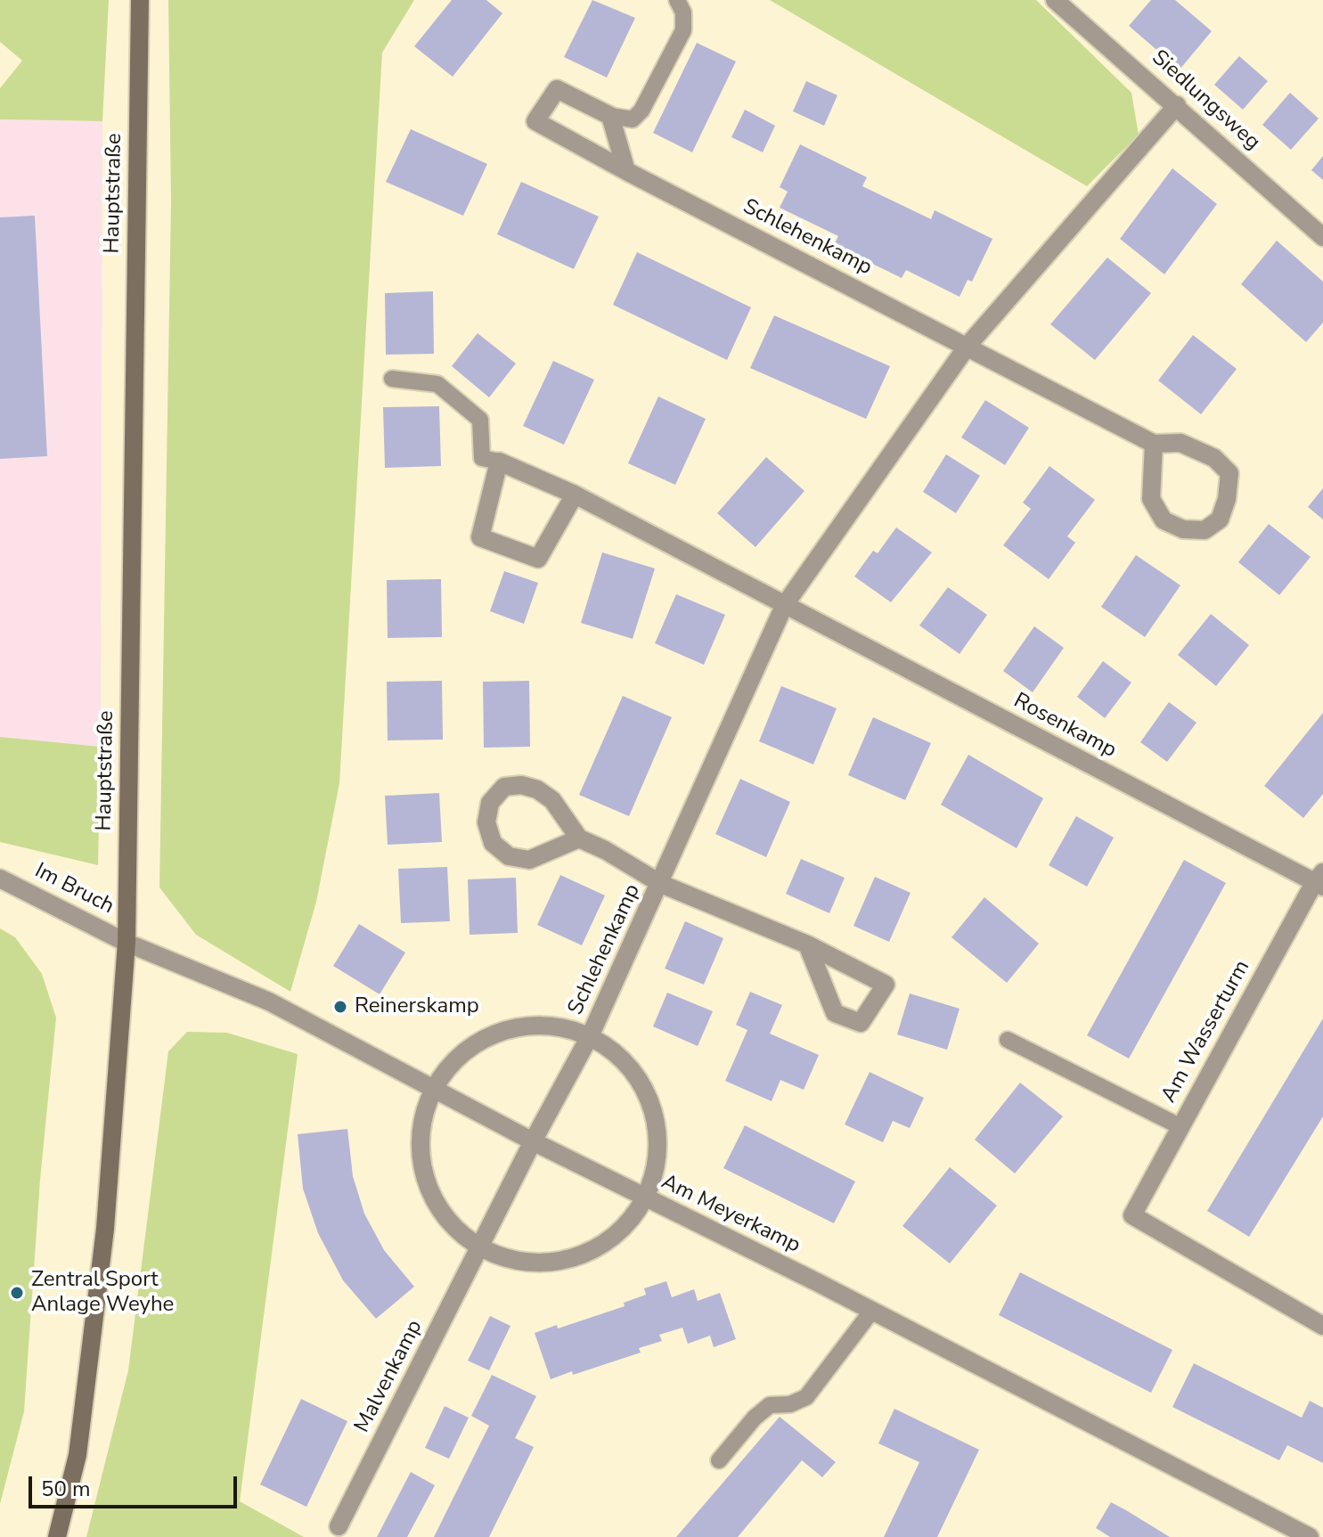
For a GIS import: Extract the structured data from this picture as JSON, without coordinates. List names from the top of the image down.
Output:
{
  "streets": {
    "main road": ["Hauptstraße"],
    "street": [
      "Siedlungsweg",
      "Schlehenkamp",
      "Rosenkamp",
      "Im Bruch",
      "Am Wasserturm",
      "Am Meyerkamp",
      "Malvenkamp"
    ]
  },
  "crossings": [
    ["Siedlungsweg", "Schlehenkamp"],
    ["Hauptstraße", "Im Bruch"],
    ["Hauptstraße", "Am Meyerkamp"],
    ["Schlehenkamp", "Rosenkamp"],
    ["Schlehenkamp", "Am Meyerkamp"],
    ["Schlehenkamp", "Malvenkamp"],
    ["Rosenkamp", "Am Wasserturm"],
    ["Im Bruch", "Am Meyerkamp"],
    ["Am Meyerkamp", "Malvenkamp"]
  ],
  "places": ["Reinerskamp", "Zentral Sport Anlage Weyhe"],
  "scale_bar": "50 m"
}
